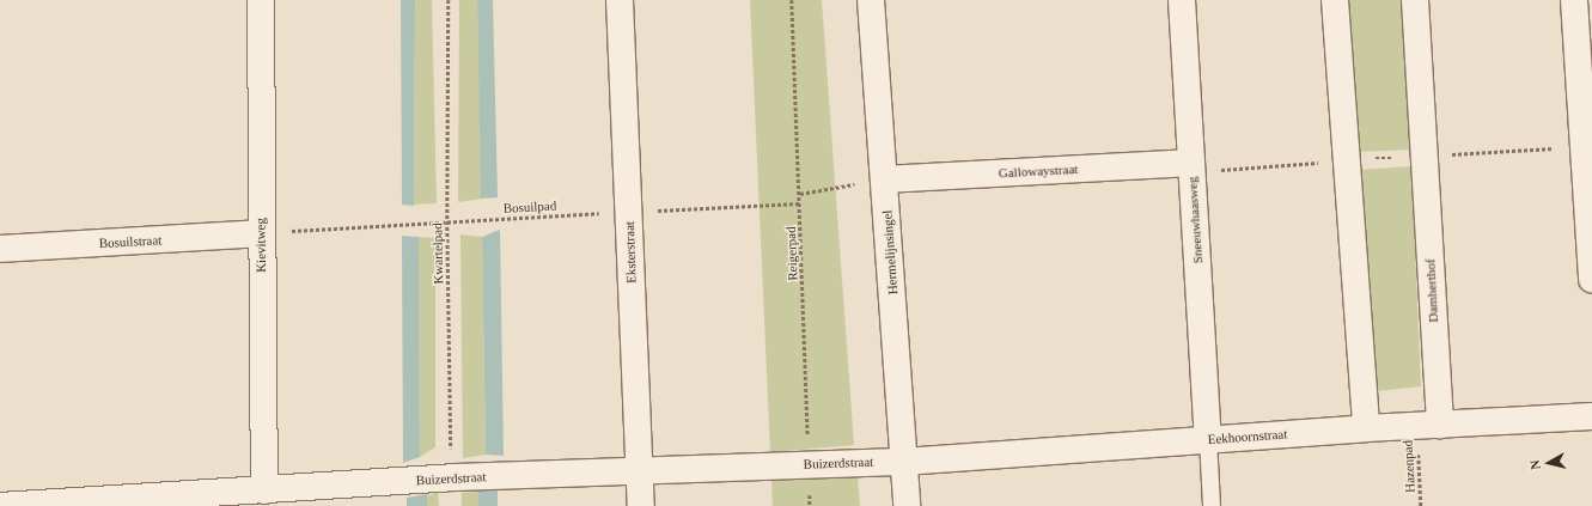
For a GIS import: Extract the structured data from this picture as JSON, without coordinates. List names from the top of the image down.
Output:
{
  "streets": {
    "street": [
      "Gallowaystraat",
      "Sneeuwhaasweg",
      "Bosuilstraat",
      "Kievitweg",
      "Eksterstraat",
      "Hermelijnsingel",
      "Damherthof",
      "Eekhoornstraat",
      "Buizerdstraat"
    ],
    "path": [
      "Bosuilpad",
      "Kwartelpad",
      "Reigerpad",
      "Hazenpad"
    ]
  },
  "crossings": [
    ["Gallowaystraat", "Sneeuwhaasweg"],
    ["Gallowaystraat", "Hermelijnsingel"],
    ["Bosuilpad", "Bosuilstraat"],
    ["Bosuilpad", "Kievitweg"],
    ["Bosuilpad", "Eksterstraat"],
    ["Bosuilpad", "Kwartelpad"],
    ["Bosuilpad", "Reigerpad"],
    ["Sneeuwhaasweg", "Eekhoornstraat"],
    ["Bosuilstraat", "Kievitweg"],
    ["Kievitweg", "Buizerdstraat"],
    ["Eksterstraat", "Buizerdstraat"],
    ["Hermelijnsingel", "Eekhoornstraat"],
    ["Hermelijnsingel", "Buizerdstraat"],
    ["Kwartelpad", "Buizerdstraat"],
    ["Reigerpad", "Buizerdstraat"],
    ["Damherthof", "Eekhoornstraat"],
    ["Damherthof", "Hazenpad"],
    ["Eekhoornstraat", "Buizerdstraat"],
    ["Eekhoornstraat", "Hazenpad"]
  ],
  "north": "left"
}
